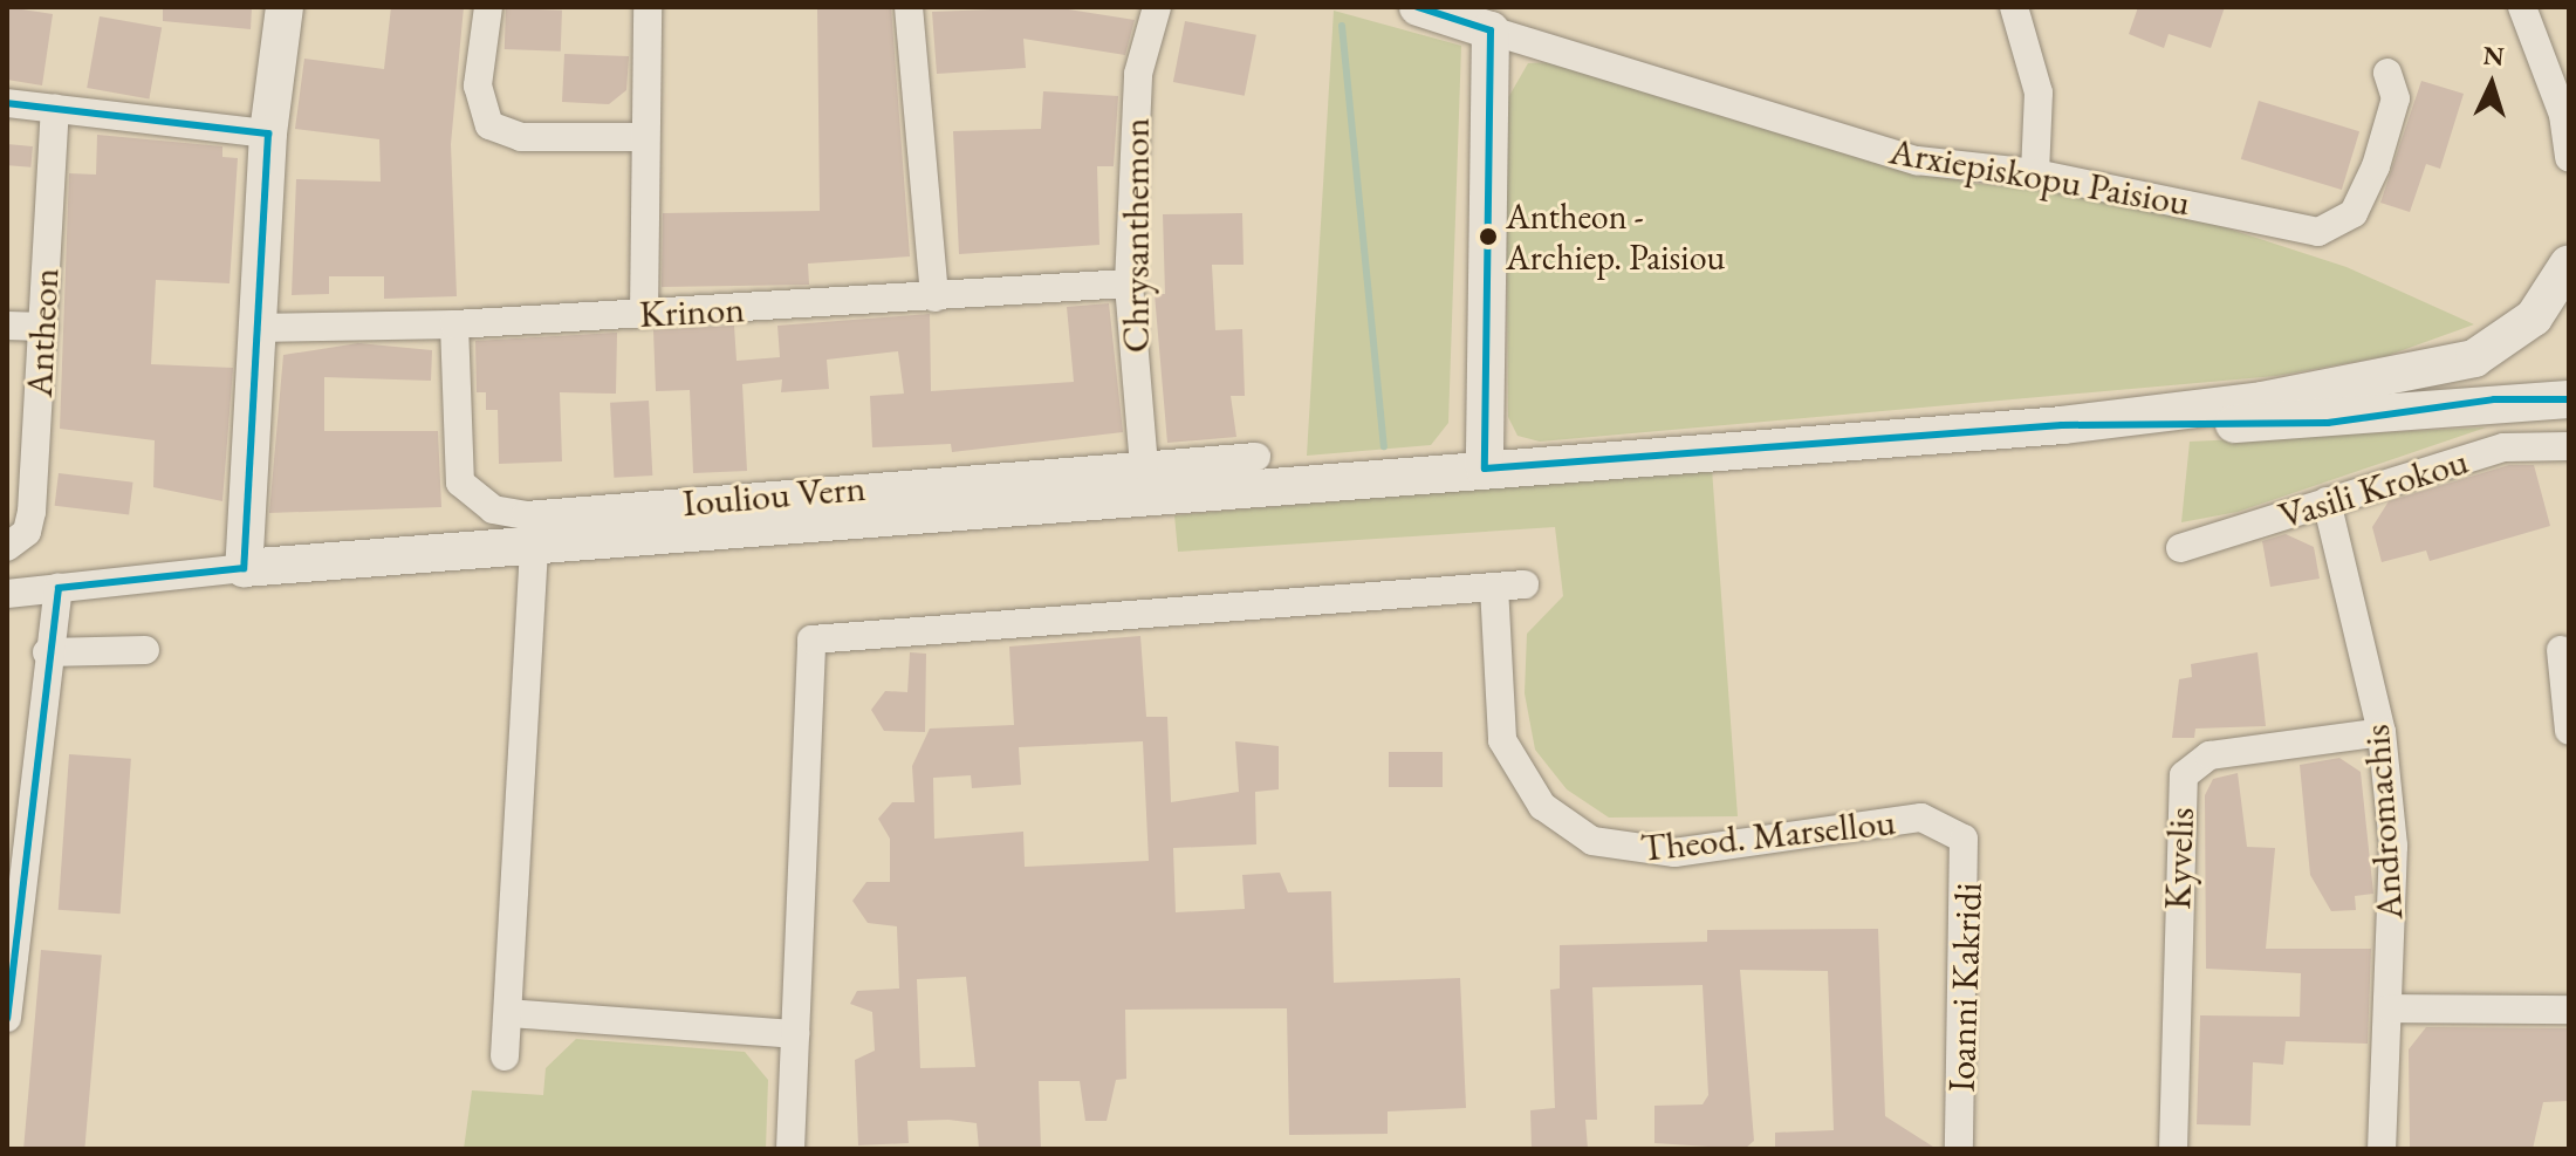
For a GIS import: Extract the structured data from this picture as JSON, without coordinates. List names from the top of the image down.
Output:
{
  "streets": {
    "street": [
      "Arxiepiskopu Paisiou",
      "Chrysanthemon",
      "Krinon",
      "Antheon",
      "Vasili Krokou",
      "Iouliou Vern",
      "Andromachis",
      "Theod. Marsellou",
      "Kyvelis",
      "Ioanni Kakridi"
    ]
  },
  "crossings": [
    ["Chrysanthemon", "Krinon"],
    ["Chrysanthemon", "Iouliou Vern"],
    ["Krinon", "Iouliou Vern"],
    ["Vasili Krokou", "Andromachis"],
    ["Andromachis", "Kyvelis"],
    ["Theod. Marsellou", "Ioanni Kakridi"]
  ],
  "places": ["Antheon - Archiep. Paisiou"],
  "north": "top"
}
